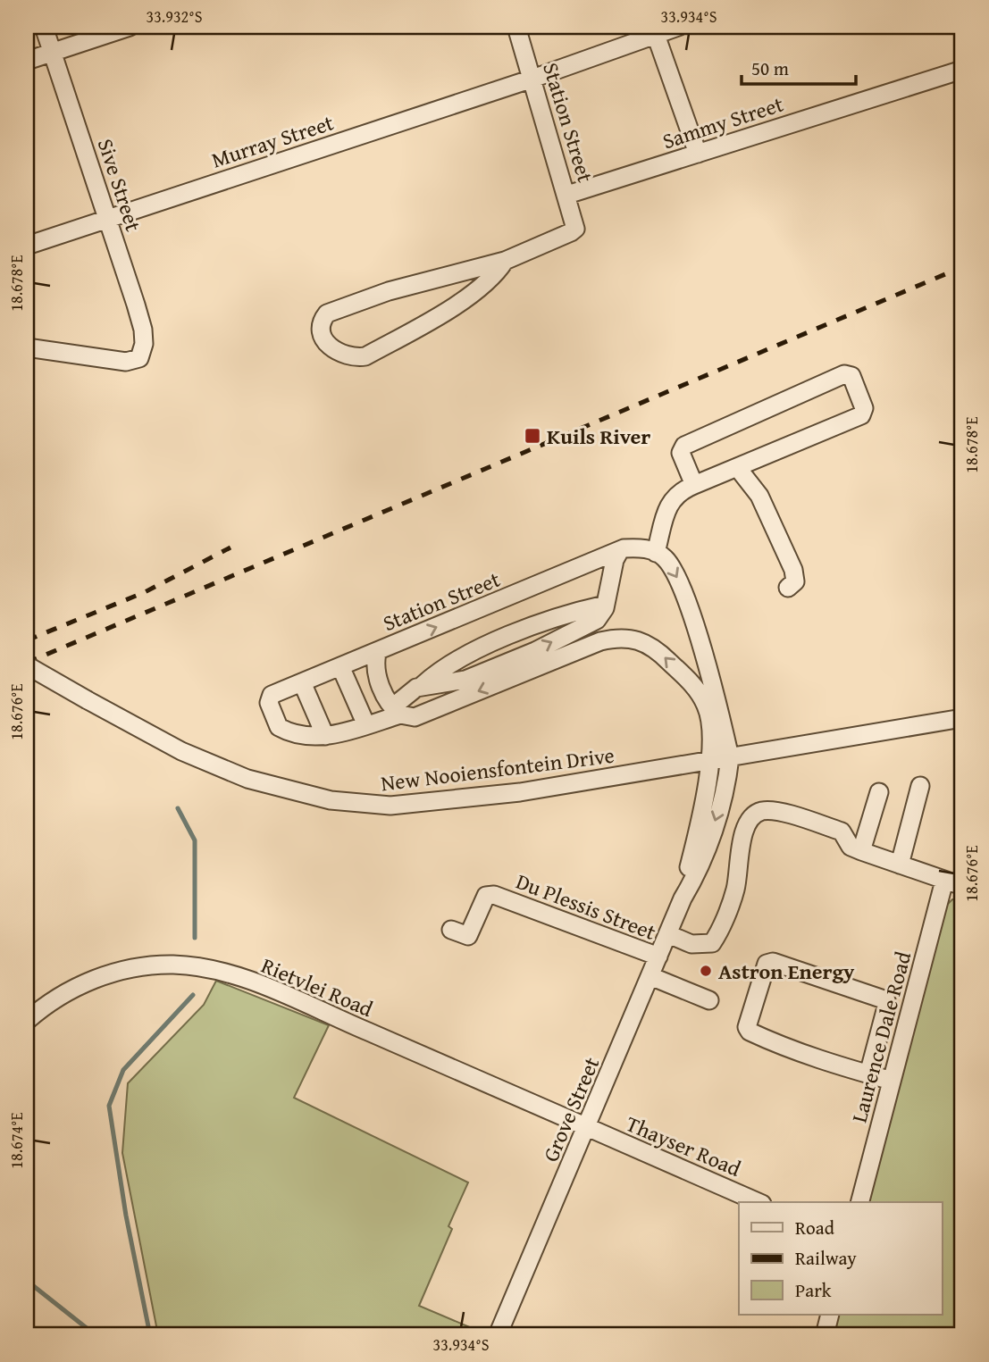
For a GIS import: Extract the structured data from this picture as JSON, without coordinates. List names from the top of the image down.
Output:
{
  "streets": {
    "street": [
      "Station Street",
      "Sammy Street",
      "Murray Street",
      "Sive Street",
      "New Nooiensfontein Drive",
      "Du Plessis Street",
      "Rietvlei Road",
      "Laurence Dale Road",
      "Grove Street",
      "Thayser Road"
    ]
  },
  "crossings": [
    ["Station Street", "Sammy Street"],
    ["Station Street", "Murray Street"],
    ["Murray Street", "Sive Street"],
    ["New Nooiensfontein Drive", "Grove Street"],
    ["Du Plessis Street", "Grove Street"],
    ["Rietvlei Road", "Grove Street"],
    ["Rietvlei Road", "Thayser Road"],
    ["Grove Street", "Thayser Road"]
  ],
  "places": {
    "transit": ["Kuils River"],
    "other": ["Astron Energy"]
  },
  "legend": ["Road", "Railway", "Park"],
  "scale_bar": "50 m",
  "coordinates": [
    "33.932°S",
    "33.934°S",
    "18.678°E",
    "18.676°E",
    "18.674°E"
  ]
}
